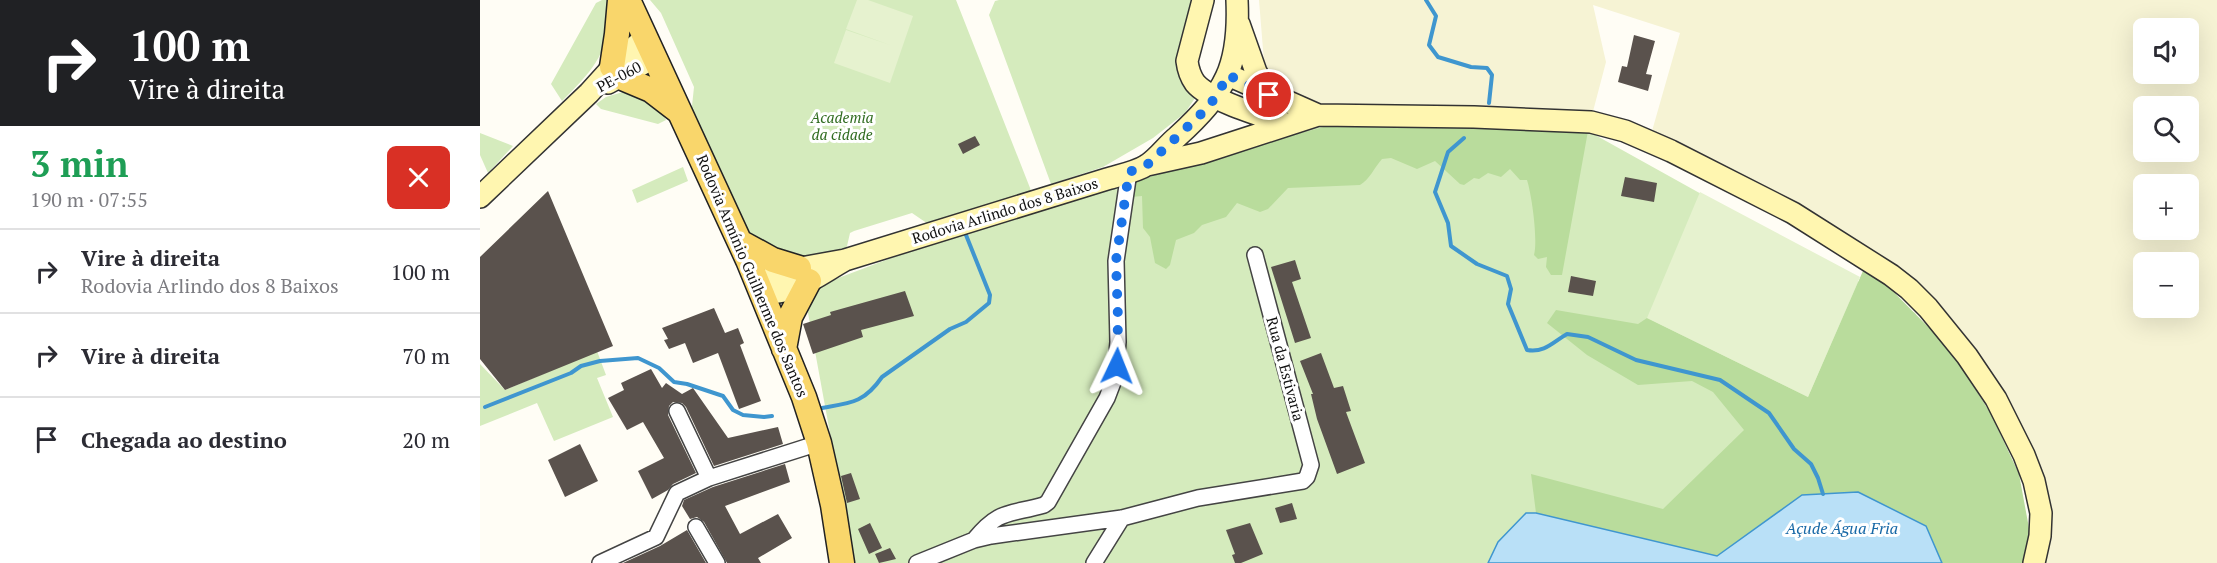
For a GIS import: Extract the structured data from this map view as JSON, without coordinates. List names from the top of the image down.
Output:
{
  "streets": {
    "main road": ["PE-060", "Rodovia Arlindo dos 8 Baixos", "Rodovia Armínio Guilherme dos Santos"],
    "street": ["Rua da Estivaria"]
  },
  "crossings": [
    ["PE-060", "Rodovia Armínio Guilherme dos Santos"],
    ["Rodovia Arlindo dos 8 Baixos", "Rodovia Armínio Guilherme dos Santos"]
  ],
  "water": ["Açude Água Fria"],
  "parks": ["Academia da cidade"],
  "page": {
    "turn": ["100 m", "Vire à direita"],
    "map_buttons": ["+", "−"],
    "heading": ["3 min", "190 m · 07:55"],
    "list": [
      {
        "name": "Vire à direita",
        "note": "Rodovia Arlindo dos 8 Baixos",
        "value": "100 m"
      },
      {
        "name": "Vire à direita",
        "value": "70 m"
      },
      {
        "name": "Chegada ao destino",
        "value": "20 m"
      }
    ]
  }
}
